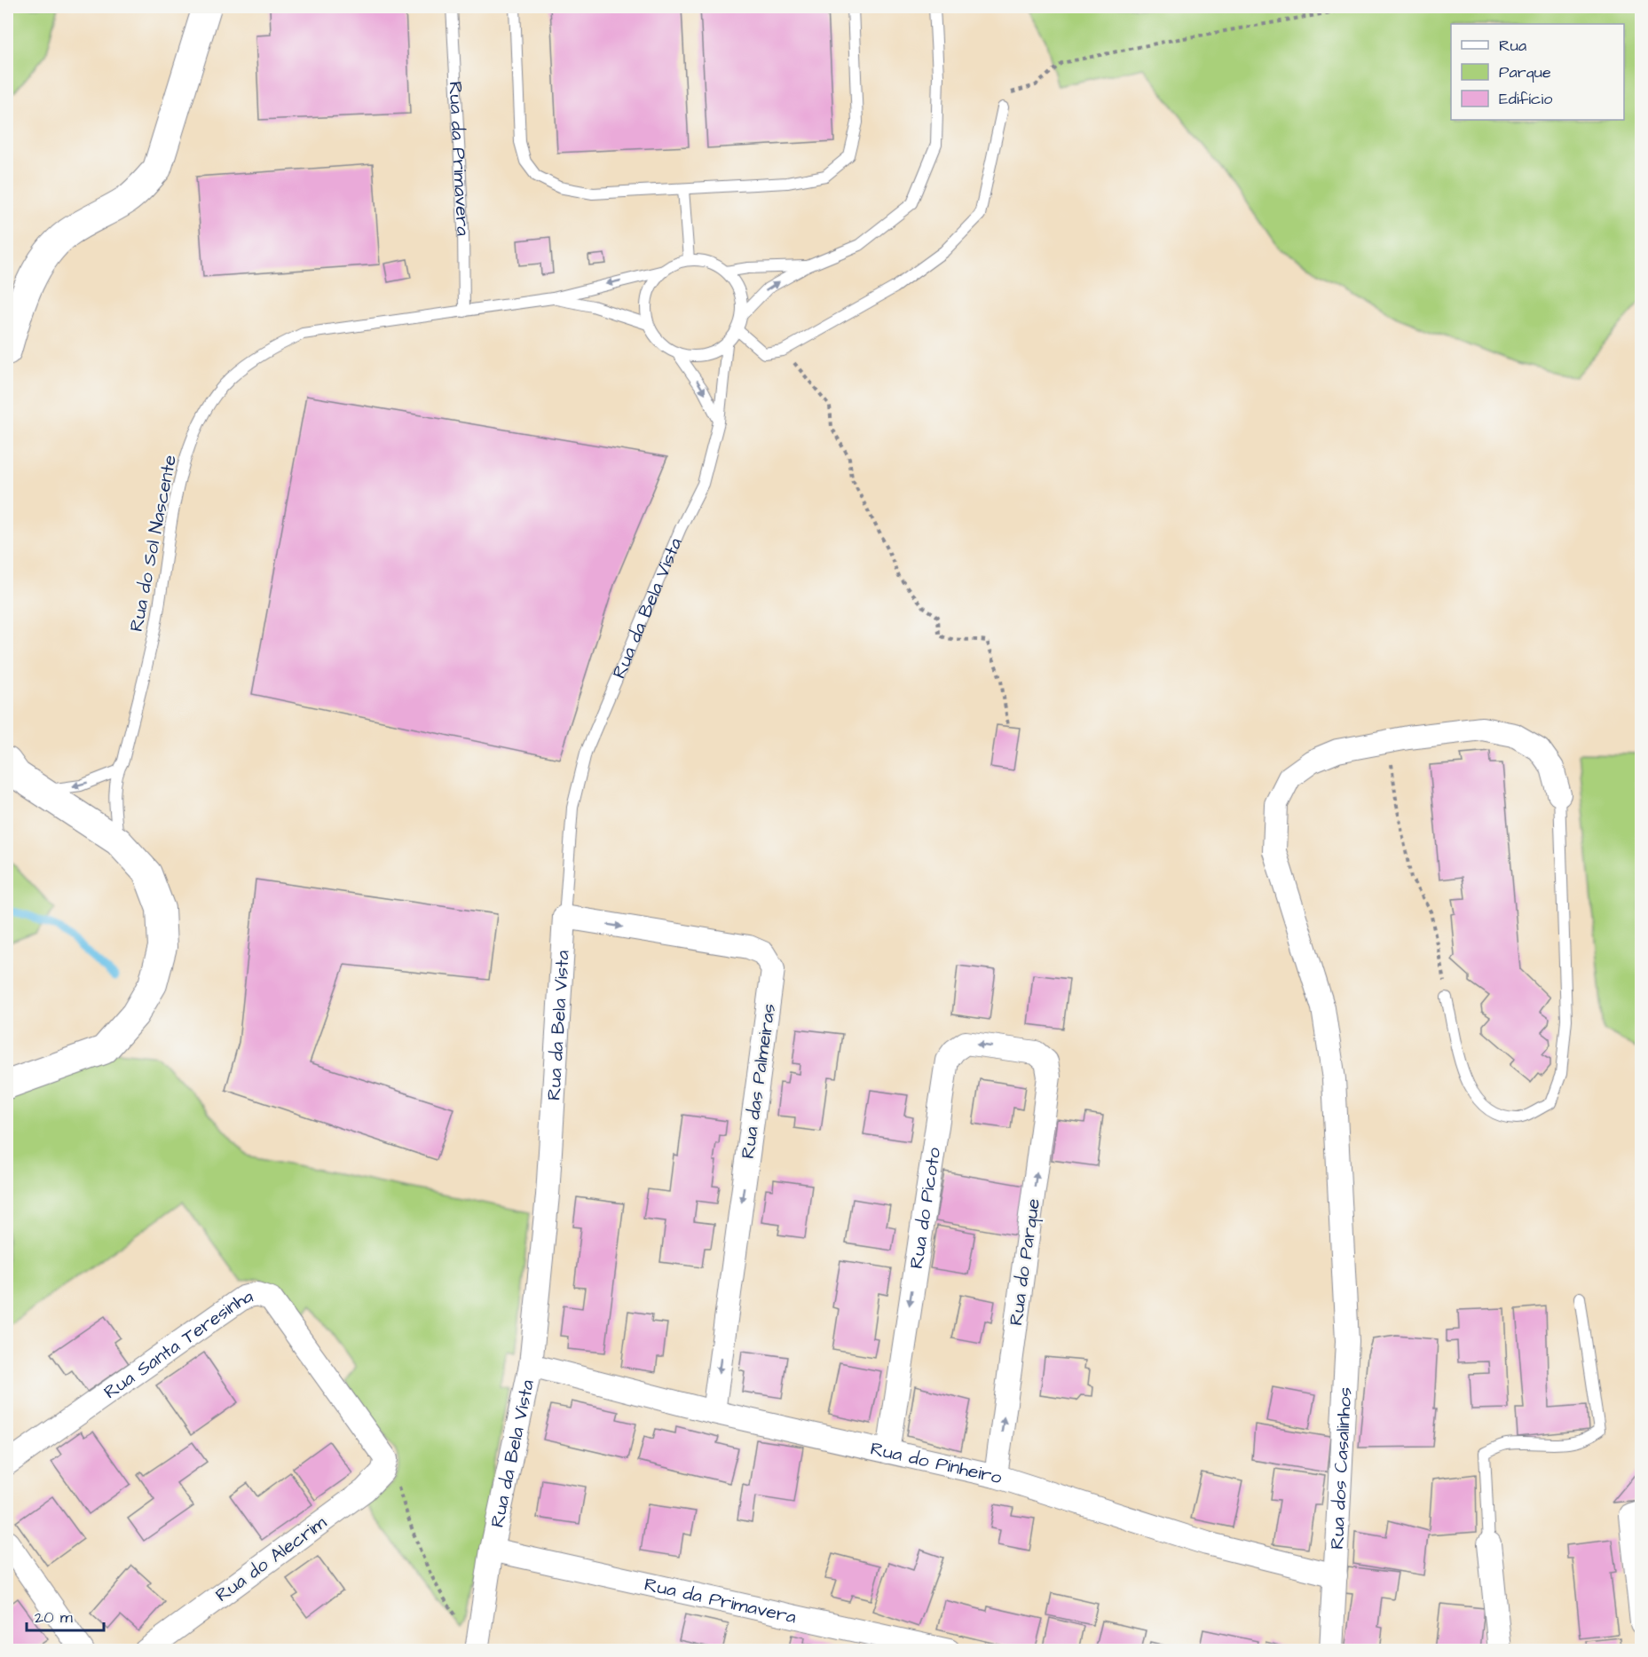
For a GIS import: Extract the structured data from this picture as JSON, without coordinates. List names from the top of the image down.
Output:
{
  "streets": {
    "street": [
      "Rua da Primavera",
      "Rua da Bela Vista",
      "Rua das Palmeiras",
      "Rua do Picoto",
      "Rua do Parque",
      "Rua Santa Teresinha",
      "Rua do Pinheiro",
      "Rua dos Casalinhos",
      "Rua do Alecrim"
    ],
    "lane": ["Rua do Sol Nascente"]
  },
  "crossings": [
    ["Rua da Primavera", "Rua do Sol Nascente"],
    ["Rua da Primavera", "Rua da Bela Vista"],
    ["Rua da Bela Vista", "Rua das Palmeiras"],
    ["Rua da Bela Vista", "Rua do Pinheiro"],
    ["Rua das Palmeiras", "Rua do Pinheiro"],
    ["Rua do Picoto", "Rua do Parque"],
    ["Rua do Picoto", "Rua do Pinheiro"],
    ["Rua do Parque", "Rua do Pinheiro"],
    ["Rua Santa Teresinha", "Rua do Alecrim"],
    ["Rua do Pinheiro", "Rua dos Casalinhos"]
  ],
  "one_way": ["Rua do Picoto", "Rua do Parque"],
  "legend": ["Rua", "Parque", "Edifício"],
  "scale_bar": "20 m"
}
